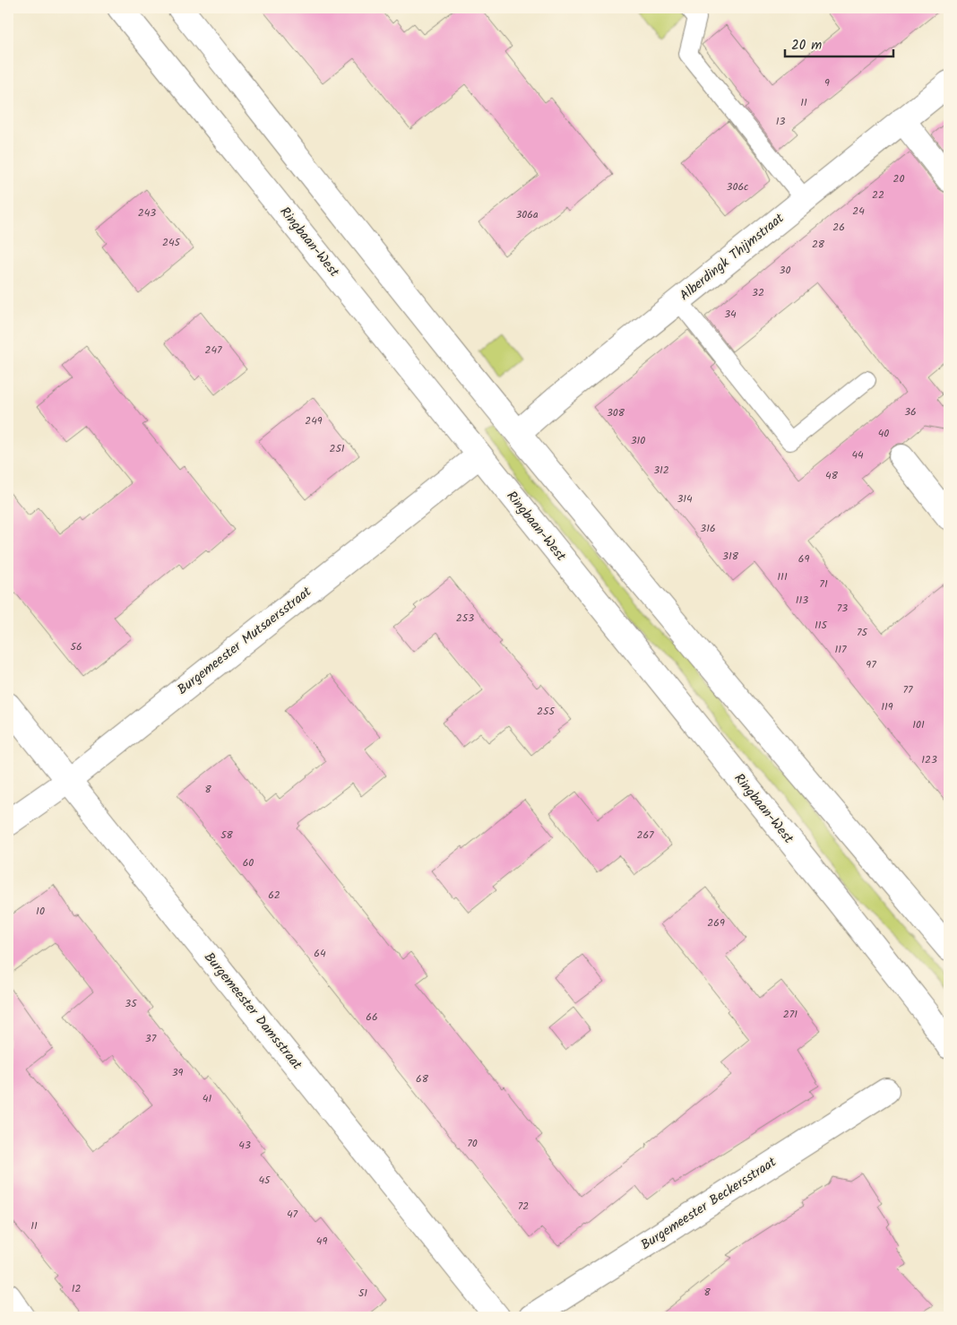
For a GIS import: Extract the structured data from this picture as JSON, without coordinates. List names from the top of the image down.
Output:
{
  "streets": {
    "street": [
      "Ringbaan-West",
      "Alberdingk Thijmstraat",
      "Burgemeester Mutsaersstraat",
      "Burgemeester Damsstraat",
      "Burgemeester Beckersstraat"
    ]
  },
  "crossings": [
    ["Ringbaan-West", "Burgemeester Mutsaersstraat"],
    ["Burgemeester Mutsaersstraat", "Burgemeester Damsstraat"]
  ],
  "house_numbers": [
    "9",
    "11",
    "13",
    "20",
    "306c",
    "22",
    "24",
    "243",
    "306a",
    "26",
    "245",
    "28",
    "30",
    "32",
    "34",
    "247",
    "36",
    "308",
    "249",
    "40",
    "310",
    "251",
    "44",
    "312",
    "48",
    "314",
    "316",
    "318",
    "69",
    "111",
    "71",
    "113",
    "73",
    "253",
    "115",
    "75",
    "56",
    "117",
    "97",
    "77",
    "119",
    "255",
    "101",
    "123",
    "8",
    "58",
    "267",
    "60",
    "62",
    "10",
    "269",
    "64",
    "35",
    "271",
    "66",
    "37",
    "39",
    "68",
    "41",
    "70",
    "43",
    "45",
    "72",
    "47",
    "11",
    "49",
    "12",
    "8",
    "51"
  ],
  "scale_bar": "20 m"
}
